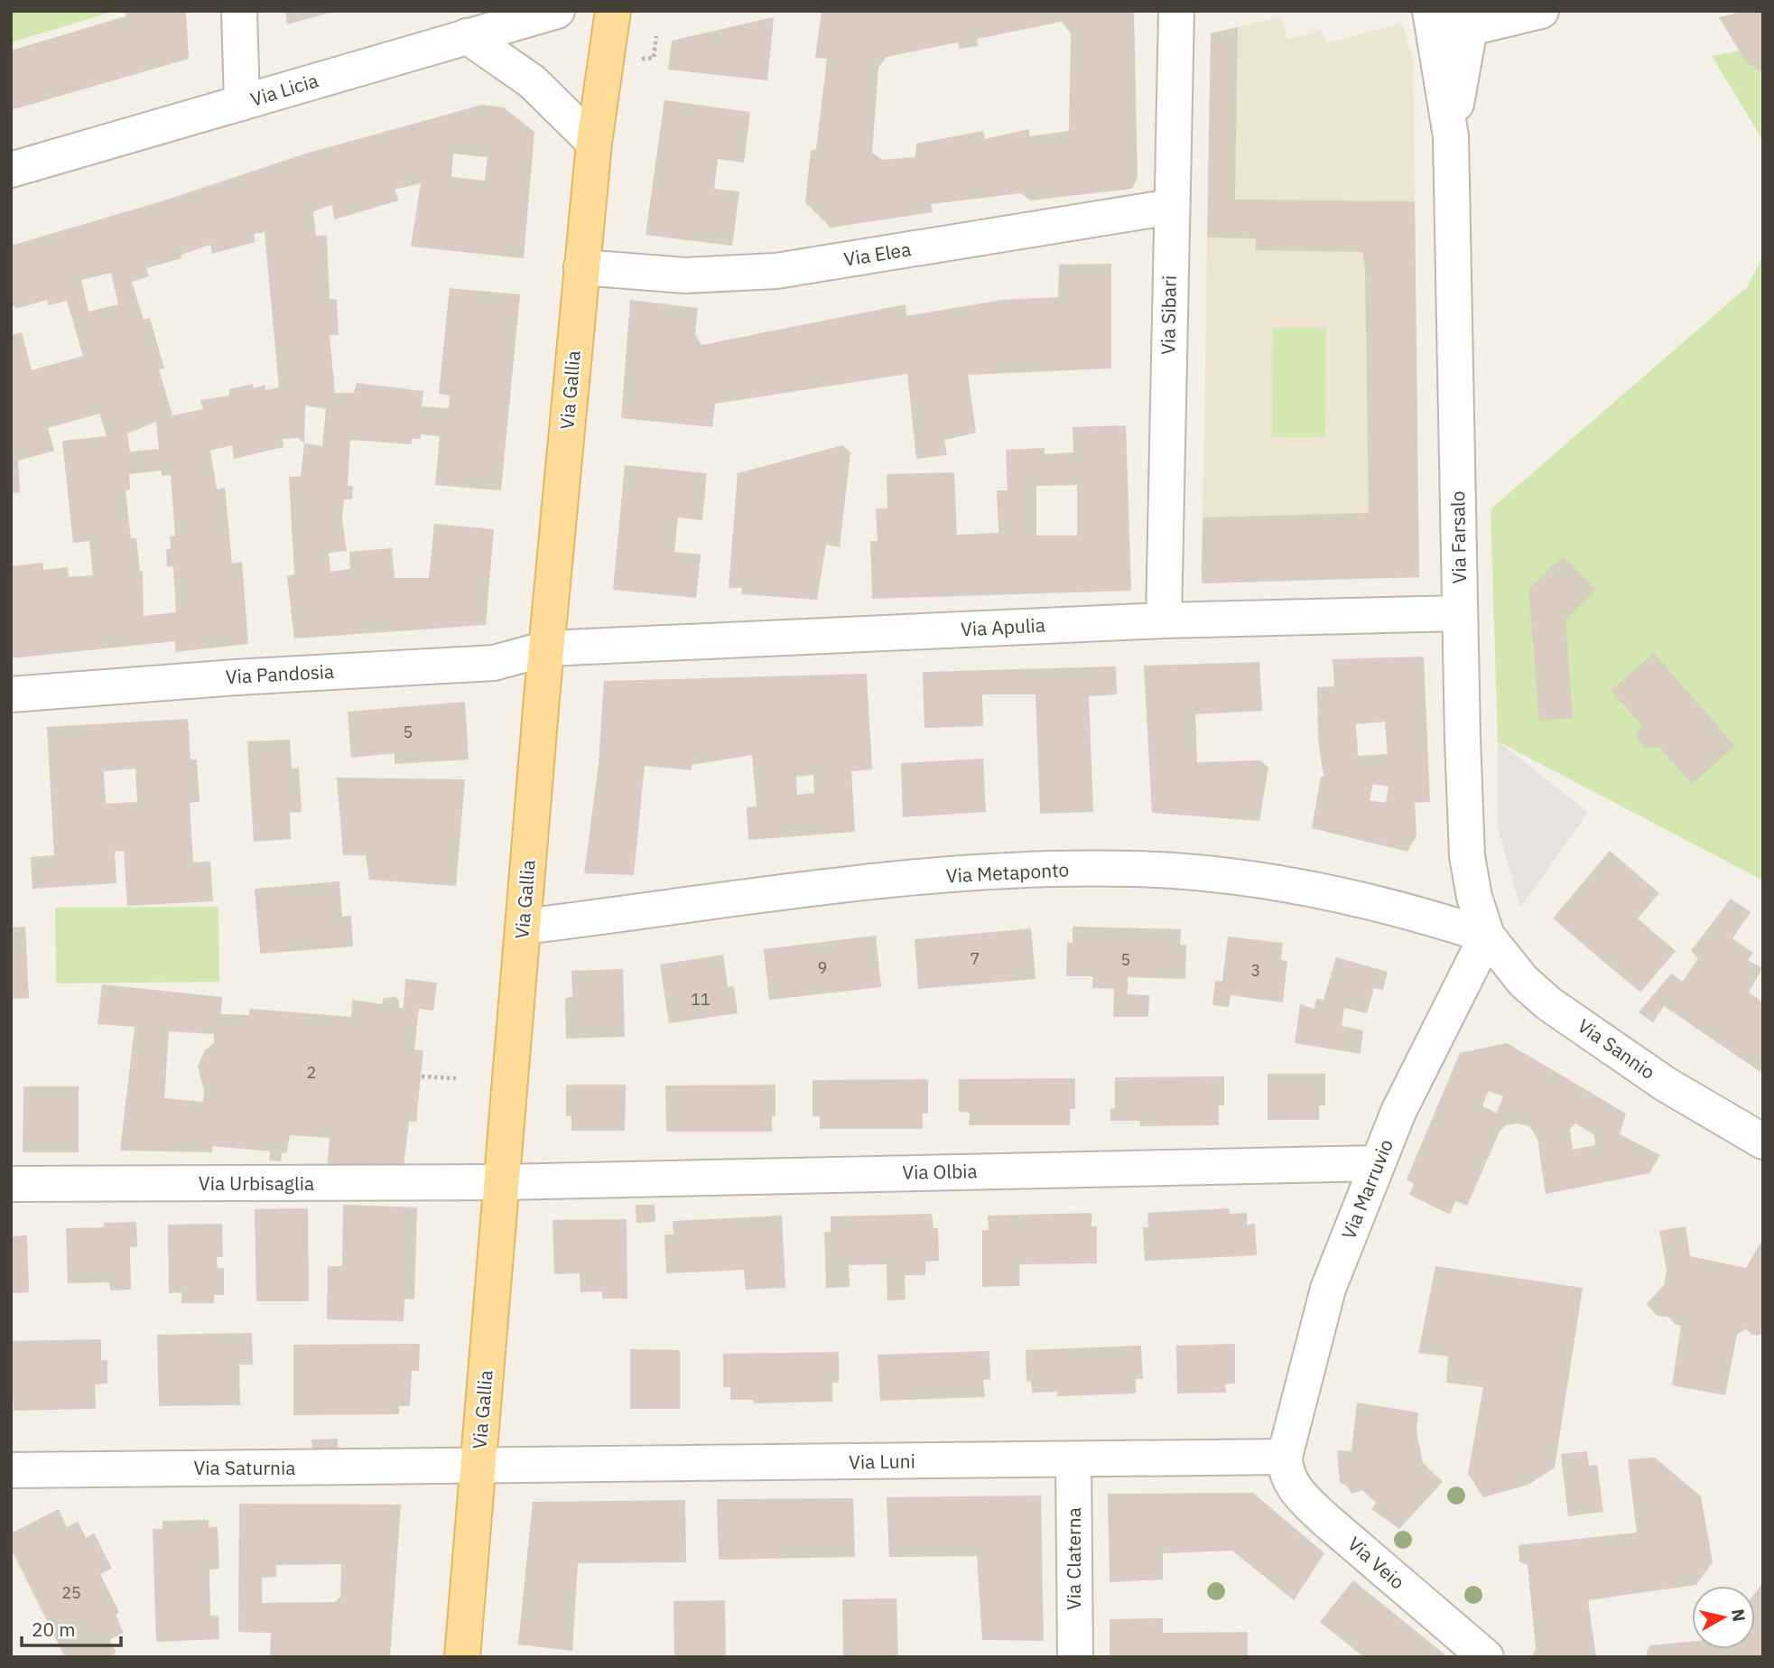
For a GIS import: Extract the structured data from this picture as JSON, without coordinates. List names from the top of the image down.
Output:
{
  "streets": {
    "main road": ["Via Gallia"],
    "street": [
      "Via Licia",
      "Via Elea",
      "Via Sibari",
      "Via Farsalo",
      "Via Apulia",
      "Via Pandosia",
      "Via Metaponto",
      "Via Sannio",
      "Via Olbia",
      "Via Urbisaglia",
      "Via Marruvio",
      "Via Luni",
      "Via Saturnia",
      "Via Claterna",
      "Via Veio"
    ]
  },
  "crossings": [
    ["Via Elea", "Via Sibari"],
    ["Via Elea", "Via Gallia"],
    ["Via Sibari", "Via Apulia"],
    ["Via Gallia", "Via Apulia"],
    ["Via Gallia", "Via Pandosia"],
    ["Via Gallia", "Via Metaponto"],
    ["Via Gallia", "Via Olbia"],
    ["Via Gallia", "Via Urbisaglia"],
    ["Via Gallia", "Via Luni"],
    ["Via Gallia", "Via Saturnia"],
    ["Via Farsalo", "Via Apulia"],
    ["Via Farsalo", "Via Metaponto"],
    ["Via Farsalo", "Via Sannio"],
    ["Via Farsalo", "Via Marruvio"],
    ["Via Apulia", "Via Pandosia"],
    ["Via Metaponto", "Via Sannio"],
    ["Via Metaponto", "Via Marruvio"],
    ["Via Sannio", "Via Marruvio"],
    ["Via Olbia", "Via Urbisaglia"],
    ["Via Olbia", "Via Marruvio"],
    ["Via Marruvio", "Via Luni"],
    ["Via Marruvio", "Via Veio"],
    ["Via Luni", "Via Saturnia"],
    ["Via Luni", "Via Claterna"],
    ["Via Luni", "Via Veio"]
  ],
  "house_numbers": [
    "5",
    "7",
    "5",
    "9",
    "3",
    "11",
    "2",
    "25"
  ],
  "scale_bar": "20 m",
  "north": "right"
}
